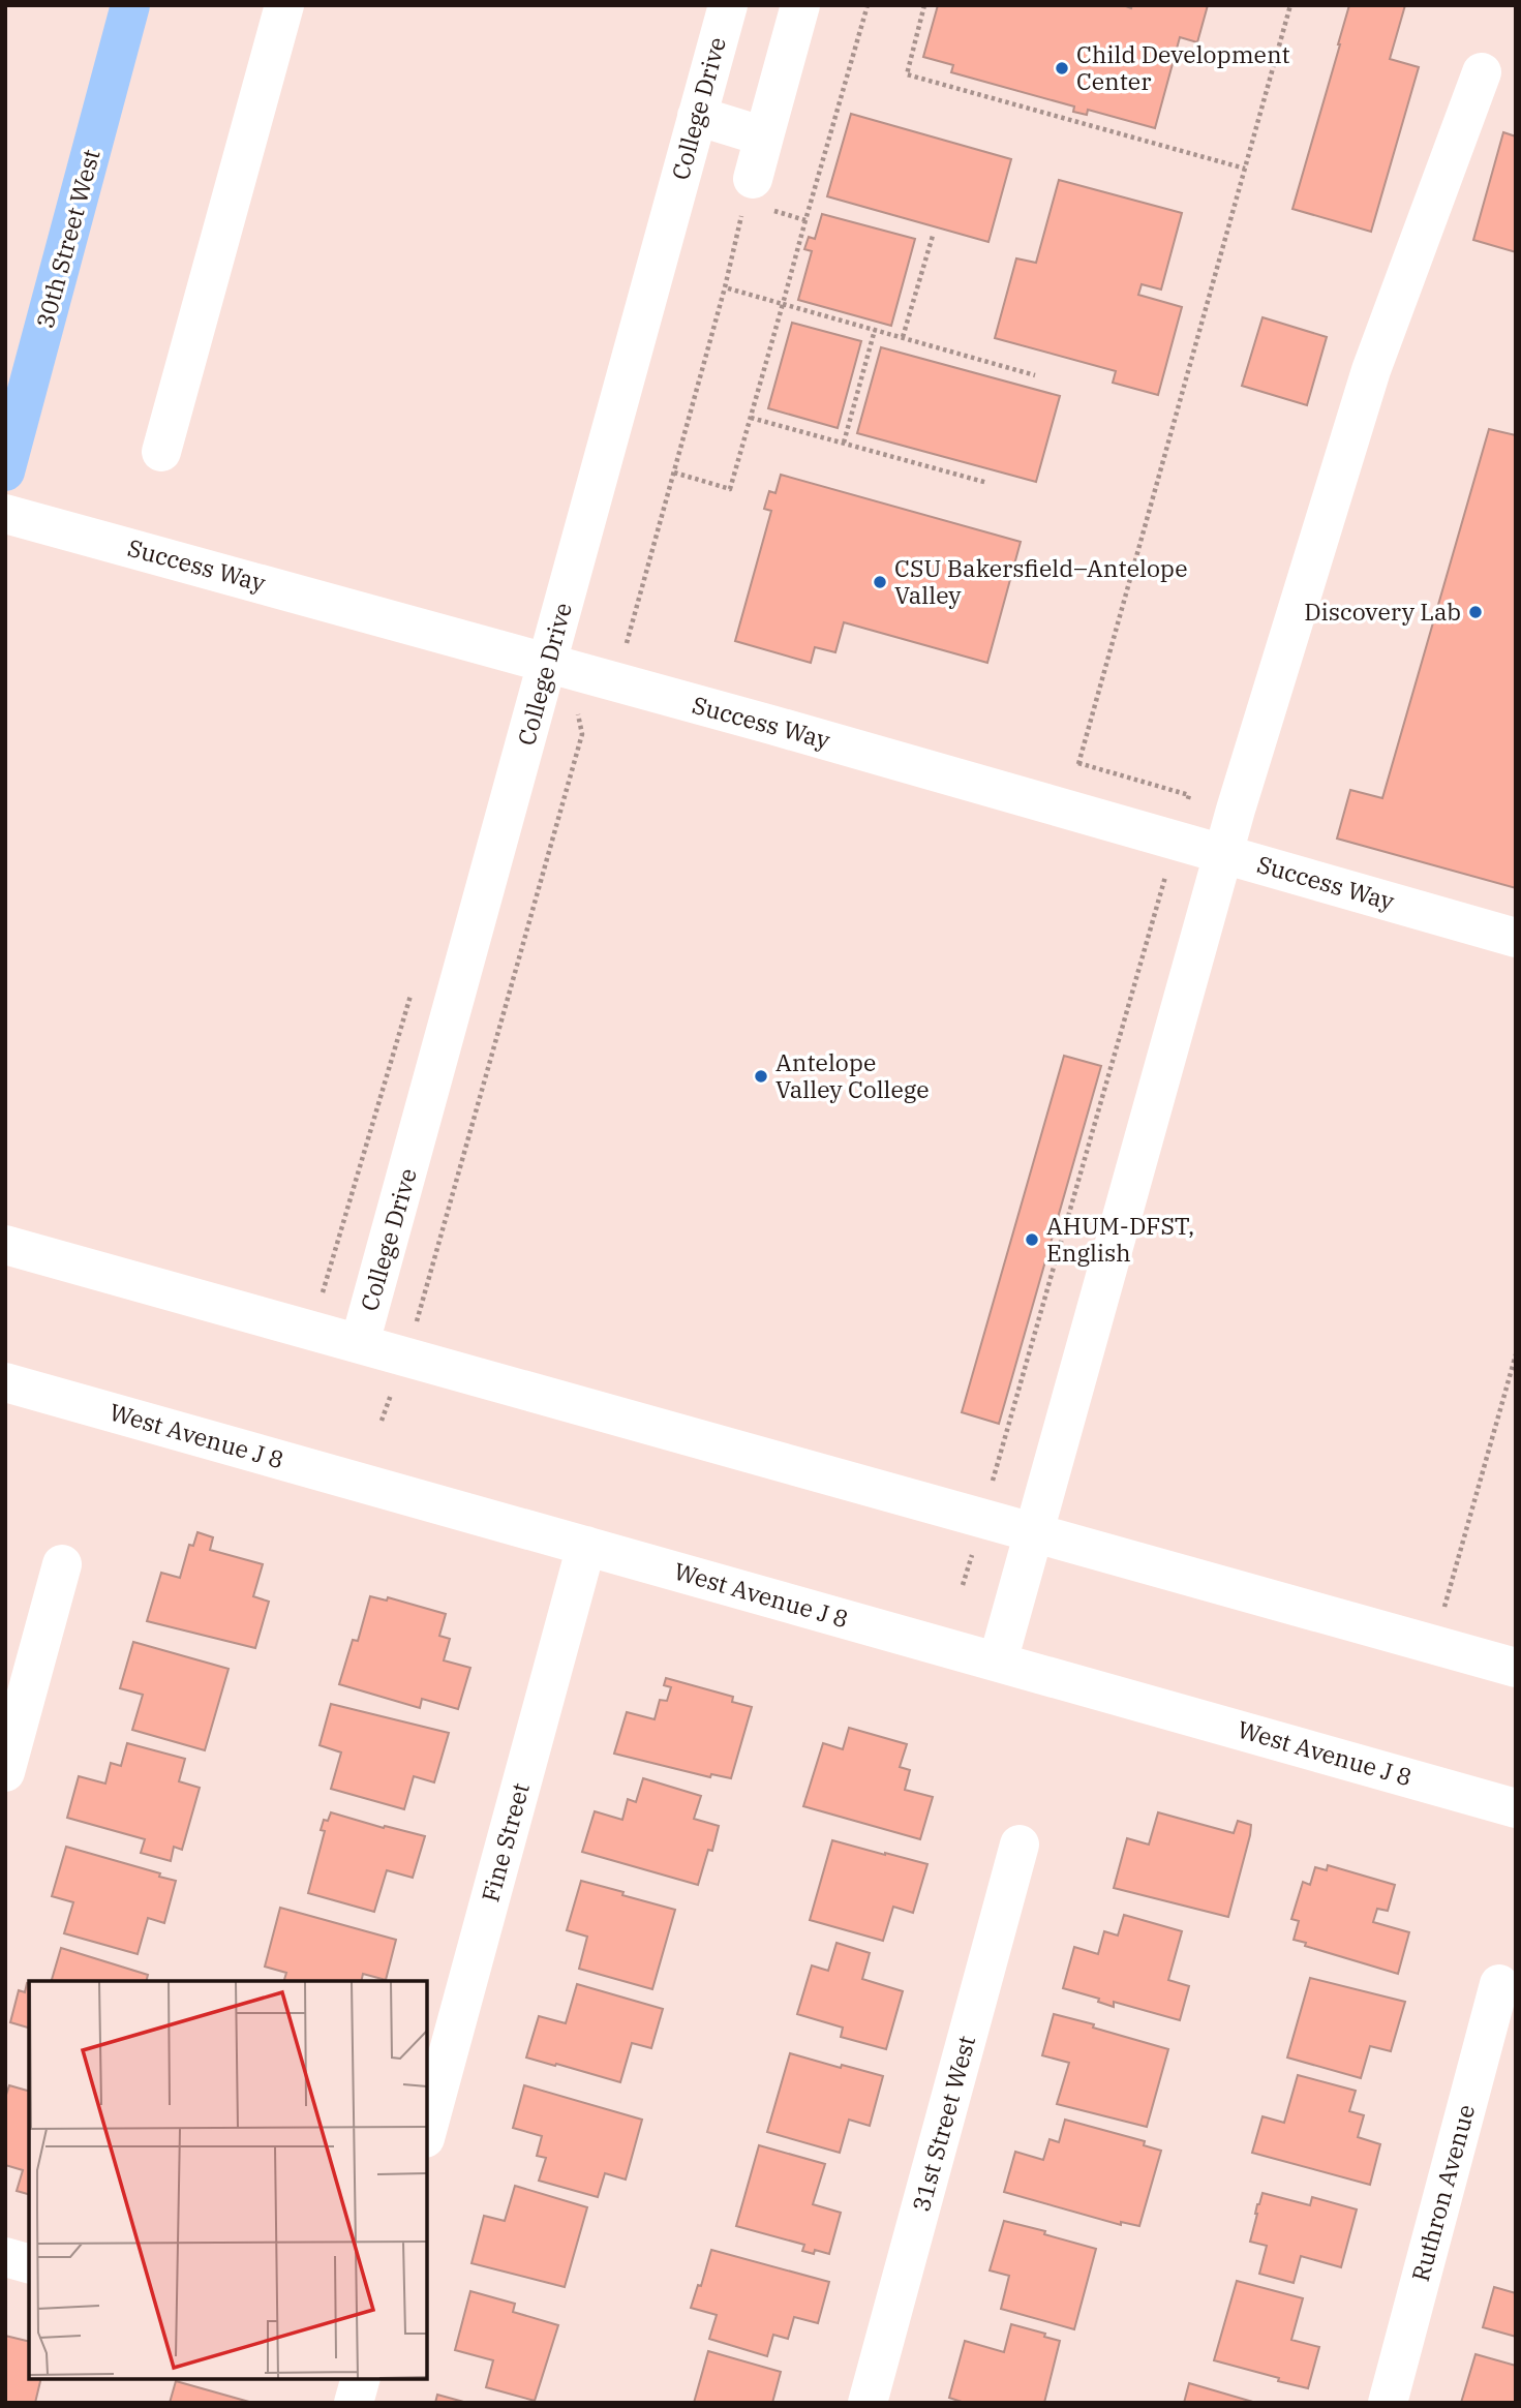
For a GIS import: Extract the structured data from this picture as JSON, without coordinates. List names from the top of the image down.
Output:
{
  "streets": {
    "main road": ["30th Street West"],
    "street": [
      "College Drive",
      "Success Way",
      "West Avenue J 8",
      "Fine Street",
      "31st Street West",
      "Ruthron Avenue"
    ]
  },
  "crossings": [
    ["College Drive", "Success Way"],
    ["West Avenue J 8", "Fine Street"]
  ],
  "places": [
    "Child Development Center",
    "CSU Bakersfield–Antelope Valley",
    "Discovery Lab",
    "Antelope Valley College",
    "AHUM-DFST, English"
  ]
}
